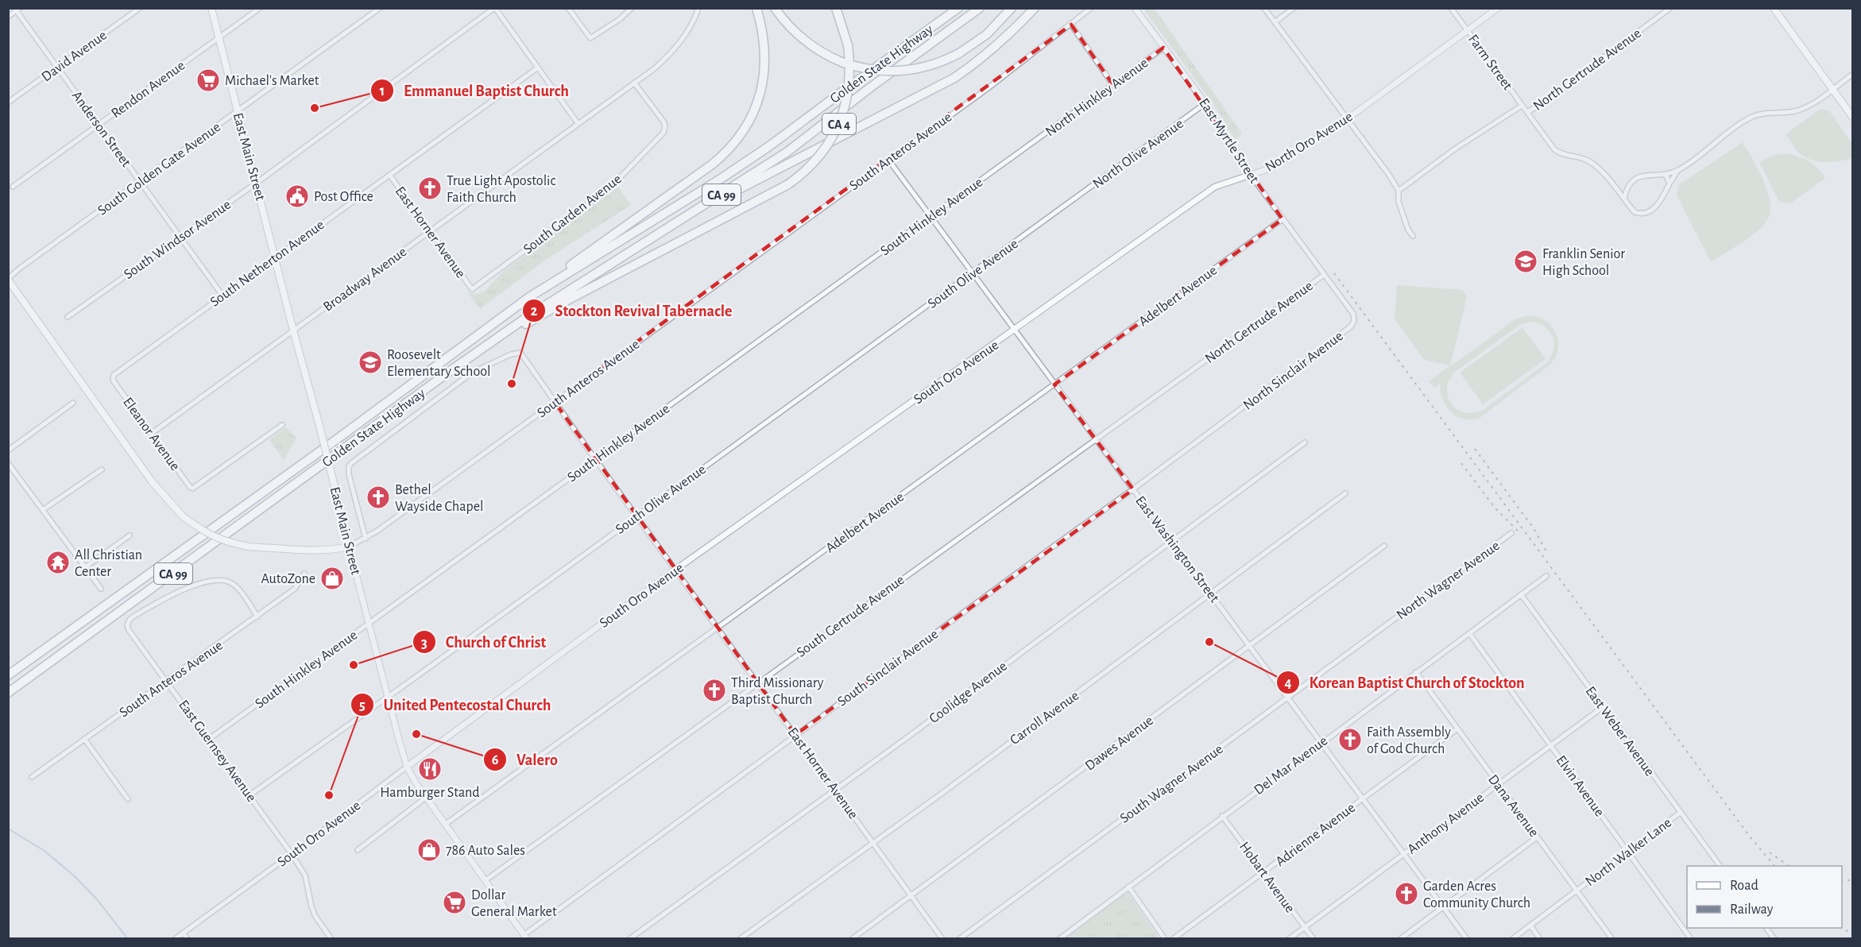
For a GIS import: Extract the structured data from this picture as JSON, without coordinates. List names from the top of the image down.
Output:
{
  "streets": {
    "highway": ["Golden State Highway", "CA 4", "CA 99"],
    "main road": ["East Main Street"],
    "street": [
      "David Avenue",
      "Farm Street",
      "North Gertrude Avenue",
      "Rendon Avenue",
      "North Hinkley Avenue",
      "Anderson Street",
      "East Myrtle Street",
      "North Oro Avenue",
      "South Anteros Avenue",
      "North Olive Avenue",
      "South Golden Gate Avenue",
      "South Garden Avenue",
      "South Hinkley Avenue",
      "East Horner Avenue",
      "South Windsor Avenue",
      "South Netherton Avenue",
      "South Olive Avenue",
      "Broadway Avenue",
      "Adelbert Avenue",
      "North Sinclair Avenue",
      "South Oro Avenue",
      "Eleanor Avenue",
      "East Washington Street",
      "North Wagner Avenue",
      "South Gertrude Avenue",
      "South Sinclair Avenue",
      "Coolidge Avenue",
      "Carroll Avenue",
      "East Weber Avenue",
      "Dawes Avenue",
      "East Guernsey Avenue",
      "Del Mar Avenue",
      "South Wagner Avenue",
      "Elvin Avenue",
      "Dana Avenue",
      "Anthony Avenue",
      "Adrienne Avenue",
      "North Walker Lane",
      "Hobart Avenue"
    ]
  },
  "crossings": [
    ["David Avenue", "Anderson Street"],
    ["Farm Street", "North Gertrude Avenue"],
    ["Farm Street", "North Oro Avenue"],
    ["Golden State Highway", "CA 4"],
    ["North Gertrude Avenue", "East Myrtle Street"],
    ["North Gertrude Avenue", "South Gertrude Avenue"],
    ["Rendon Avenue", "Anderson Street"],
    ["Rendon Avenue", "East Main Street"],
    ["North Hinkley Avenue", "East Myrtle Street"],
    ["North Hinkley Avenue", "South Hinkley Avenue"],
    ["Anderson Street", "South Golden Gate Avenue"],
    ["Anderson Street", "South Windsor Avenue"],
    ["Anderson Street", "South Netherton Avenue"],
    ["East Myrtle Street", "North Oro Avenue"],
    ["East Myrtle Street", "North Olive Avenue"],
    ["East Myrtle Street", "Adelbert Avenue"],
    ["East Myrtle Street", "North Sinclair Avenue"],
    ["North Oro Avenue", "South Oro Avenue"],
    ["South Anteros Avenue", "East Main Street"],
    ["South Anteros Avenue", "East Horner Avenue"],
    ["South Anteros Avenue", "East Washington Street"],
    ["South Anteros Avenue", "East Guernsey Avenue"],
    ["North Olive Avenue", "South Olive Avenue"],
    ["East Main Street", "South Golden Gate Avenue"],
    ["East Main Street", "South Hinkley Avenue"],
    ["East Main Street", "South Windsor Avenue"],
    ["East Main Street", "South Netherton Avenue"],
    ["East Main Street", "South Olive Avenue"],
    ["East Main Street", "Broadway Avenue"],
    ["East Main Street", "Adelbert Avenue"],
    ["East Main Street", "South Oro Avenue"],
    ["East Main Street", "South Gertrude Avenue"],
    ["East Main Street", "South Sinclair Avenue"],
    ["South Garden Avenue", "East Horner Avenue"],
    ["South Garden Avenue", "Broadway Avenue"],
    ["South Hinkley Avenue", "East Horner Avenue"],
    ["South Hinkley Avenue", "East Washington Street"],
    ["South Hinkley Avenue", "East Guernsey Avenue"],
    ["East Horner Avenue", "South Netherton Avenue"],
    ["East Horner Avenue", "South Olive Avenue"],
    ["East Horner Avenue", "Broadway Avenue"],
    ["East Horner Avenue", "Adelbert Avenue"],
    ["East Horner Avenue", "South Oro Avenue"],
    ["East Horner Avenue", "South Gertrude Avenue"],
    ["East Horner Avenue", "South Sinclair Avenue"],
    ["East Horner Avenue", "Coolidge Avenue"],
    ["East Horner Avenue", "Carroll Avenue"],
    ["East Horner Avenue", "Dawes Avenue"],
    ["South Netherton Avenue", "Eleanor Avenue"],
    ["South Olive Avenue", "East Washington Street"],
    ["South Olive Avenue", "East Guernsey Avenue"],
    ["Broadway Avenue", "Eleanor Avenue"],
    ["Adelbert Avenue", "East Washington Street"],
    ["North Sinclair Avenue", "South Sinclair Avenue"],
    ["South Oro Avenue", "East Washington Street"],
    ["South Oro Avenue", "East Guernsey Avenue"],
    ["East Washington Street", "South Gertrude Avenue"],
    ["East Washington Street", "South Sinclair Avenue"],
    ["East Washington Street", "Coolidge Avenue"],
    ["East Washington Street", "Carroll Avenue"],
    ["East Washington Street", "Dawes Avenue"],
    ["East Washington Street", "Del Mar Avenue"],
    ["East Washington Street", "South Wagner Avenue"],
    ["East Washington Street", "Anthony Avenue"],
    ["East Washington Street", "Adrienne Avenue"],
    ["North Wagner Avenue", "South Wagner Avenue"],
    ["East Weber Avenue", "Del Mar Avenue"],
    ["East Weber Avenue", "Anthony Avenue"],
    ["East Weber Avenue", "North Walker Lane"],
    ["Del Mar Avenue", "Elvin Avenue"],
    ["Del Mar Avenue", "Dana Avenue"],
    ["Del Mar Avenue", "Hobart Avenue"],
    ["Elvin Avenue", "Anthony Avenue"],
    ["Elvin Avenue", "North Walker Lane"],
    ["Dana Avenue", "Anthony Avenue"],
    ["Dana Avenue", "Adrienne Avenue"],
    ["Dana Avenue", "North Walker Lane"],
    ["Anthony Avenue", "Hobart Avenue"],
    ["Adrienne Avenue", "Hobart Avenue"]
  ],
  "places": {
    "supermarket": ["Michael's Market", "Dollar General Market"],
    "other": [
      "Emmanuel Baptist Church",
      "Stockton Revival Tabernacle",
      "Korean Baptist Church of Stockton",
      "Church of Christ",
      "Valero",
      "United Pentecostal Church"
    ],
    "church": [
      "True Light Apostolic Faith Church",
      "Bethel Wayside Chapel",
      "Third Missionary Baptist Church",
      "Faith Assembly of God Church",
      "Garden Acres Community Church"
    ],
    "public building": ["Post Office"],
    "school or university": ["Franklin Senior High School", "Roosevelt Elementary School"],
    "temple": ["All Christian Center"],
    "shop": ["AutoZone", "786 Auto Sales"],
    "restaurant": ["Hamburger Stand"]
  },
  "legend": ["Road", "Railway"]
}
